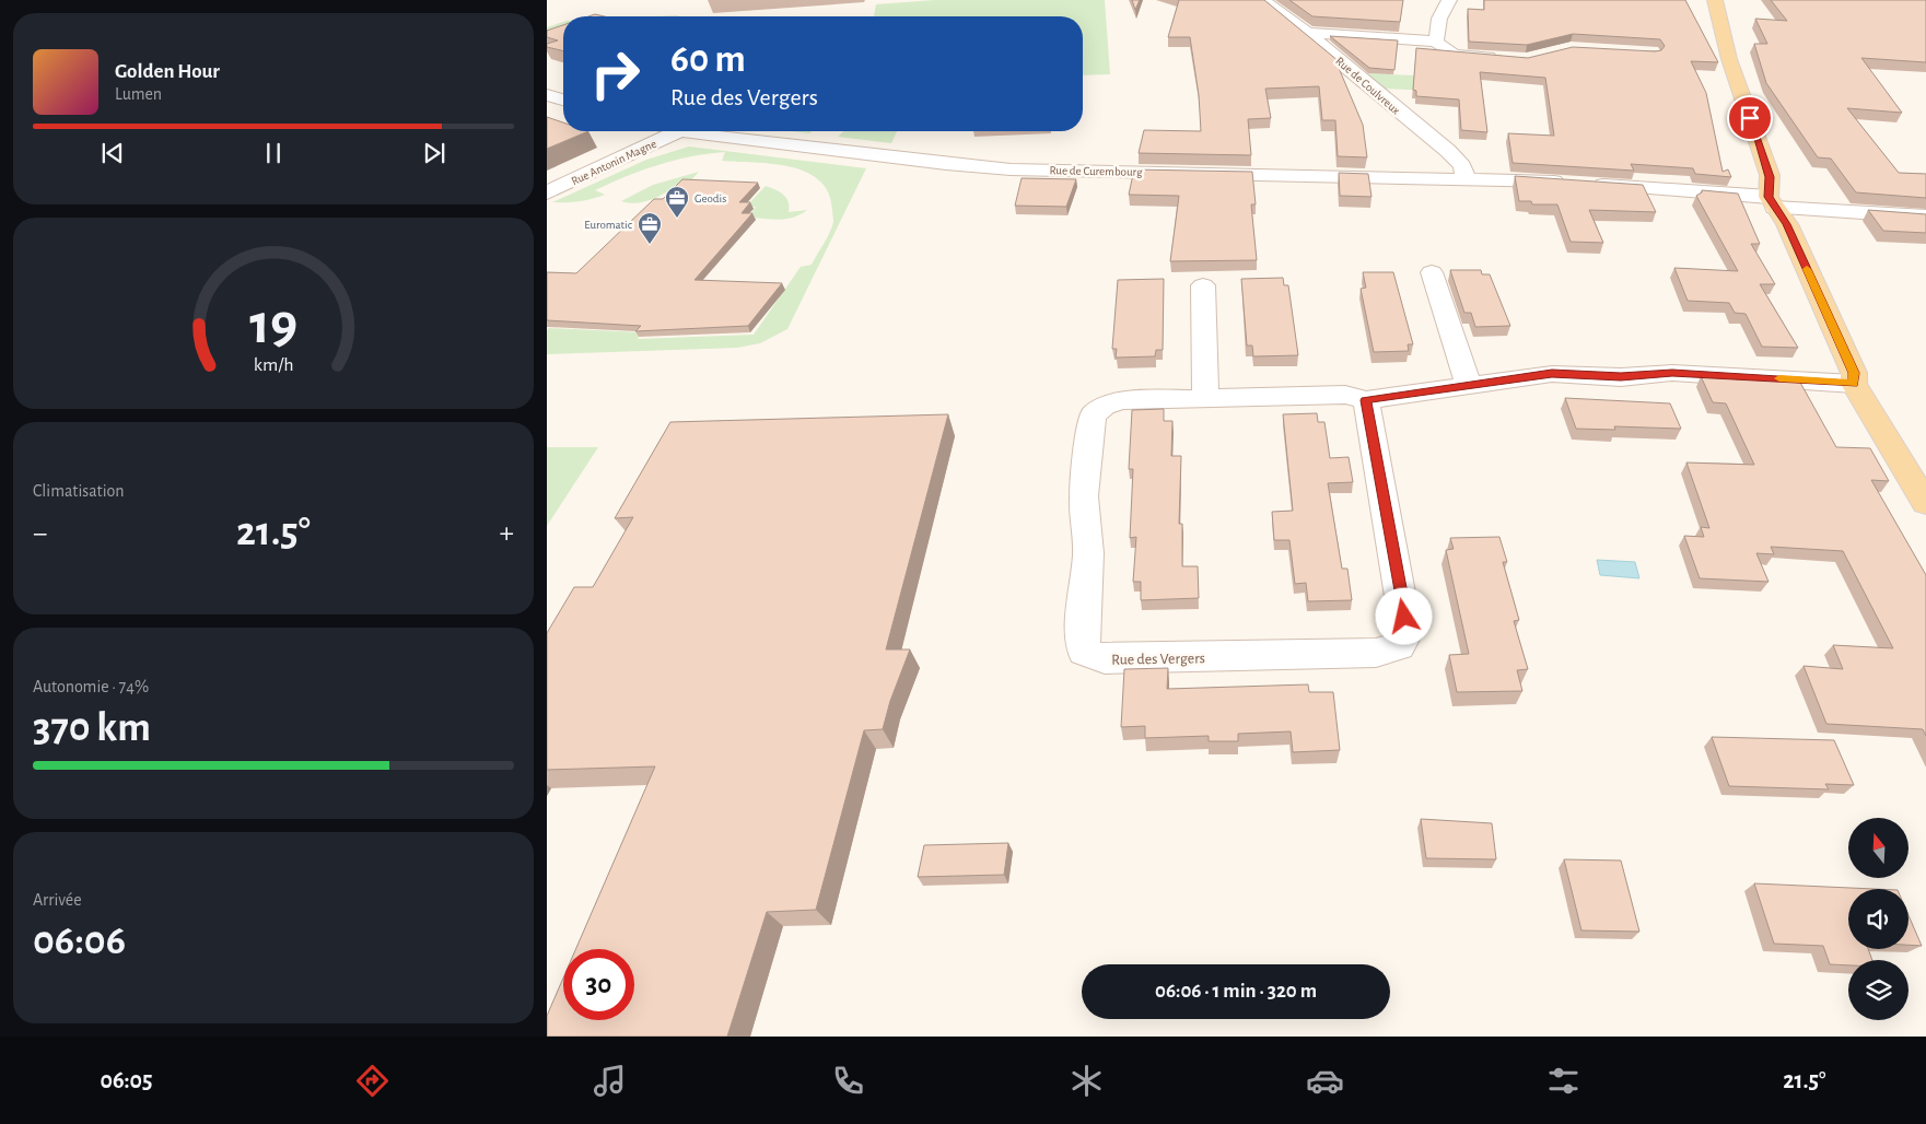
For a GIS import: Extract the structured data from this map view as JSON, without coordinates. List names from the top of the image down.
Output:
{
  "streets": {
    "street": [
      "Rue de Coulvreux",
      "Rue Antonin Magne",
      "Rue de Curembourg",
      "Rue des Vergers"
    ]
  },
  "crossings": [
    ["Rue de Coulvreux", "Rue de Curembourg"]
  ],
  "places": {
    "office": ["Geodis", "Euromatic"]
  },
  "north": "top",
  "page": {
    "turn": ["60 m", "Rue des Vergers"],
    "song": ["Golden Hour", "Lumen"],
    "tile": [
      "Climatisation",
      ["Autonomie · 74%", "370 km"],
      ["Arrivée", "06:06"]
    ],
    "heat": ["−", "21.5°", "+"],
    "limit": "30",
    "trip": "06:06 · 1 min · 320 m",
    "tabs": ["06:05", "21.5°"],
    "gauge": ["19", "km/h"]
  }
}
